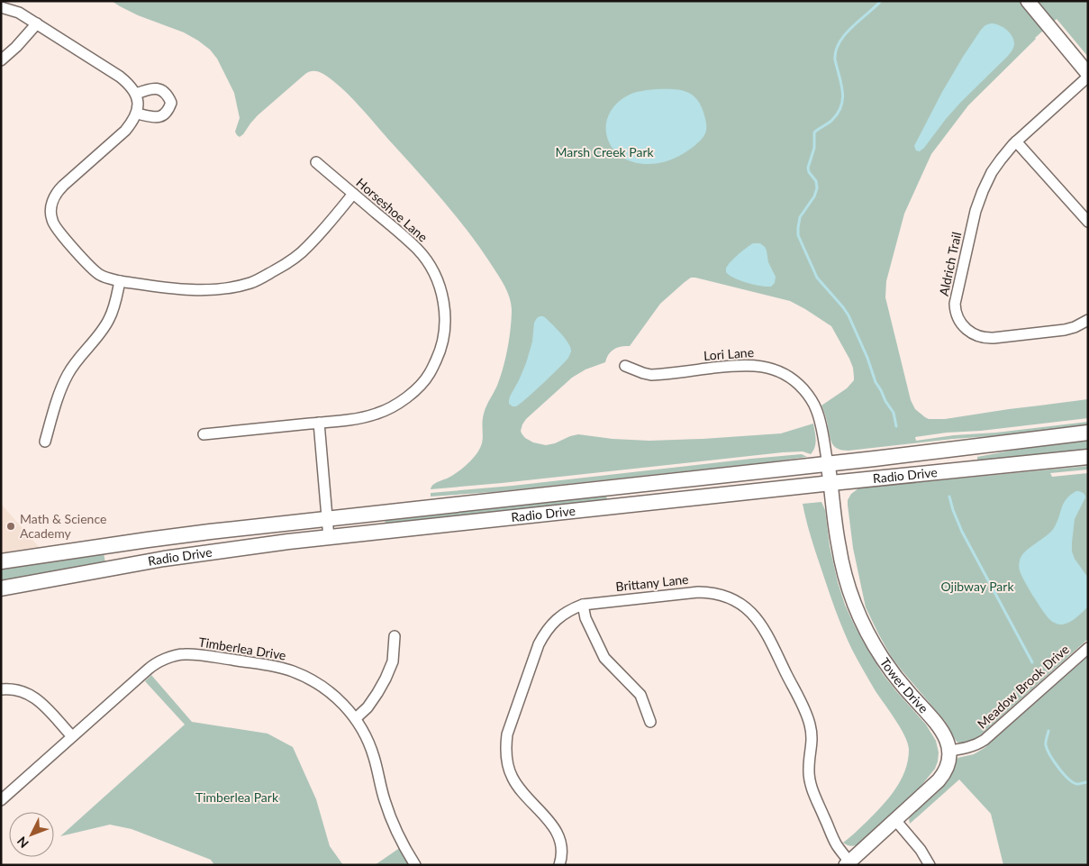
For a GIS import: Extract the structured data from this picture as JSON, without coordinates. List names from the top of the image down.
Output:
{
  "streets": {
    "main road": ["Radio Drive"],
    "street": [
      "Horseshoe Lane",
      "Aldrich Trail",
      "Lori Lane",
      "Brittany Lane",
      "Timberlea Drive",
      "Tower Drive",
      "Meadow Brook Drive"
    ]
  },
  "crossings": [
    ["Lori Lane", "Radio Drive"],
    ["Lori Lane", "Tower Drive"],
    ["Radio Drive", "Tower Drive"],
    ["Tower Drive", "Meadow Brook Drive"]
  ],
  "parks": ["Marsh Creek Park", "Ojibway Park", "Timberlea Park"],
  "places": ["Math & Science Academy"],
  "north": "bottom left"
}
